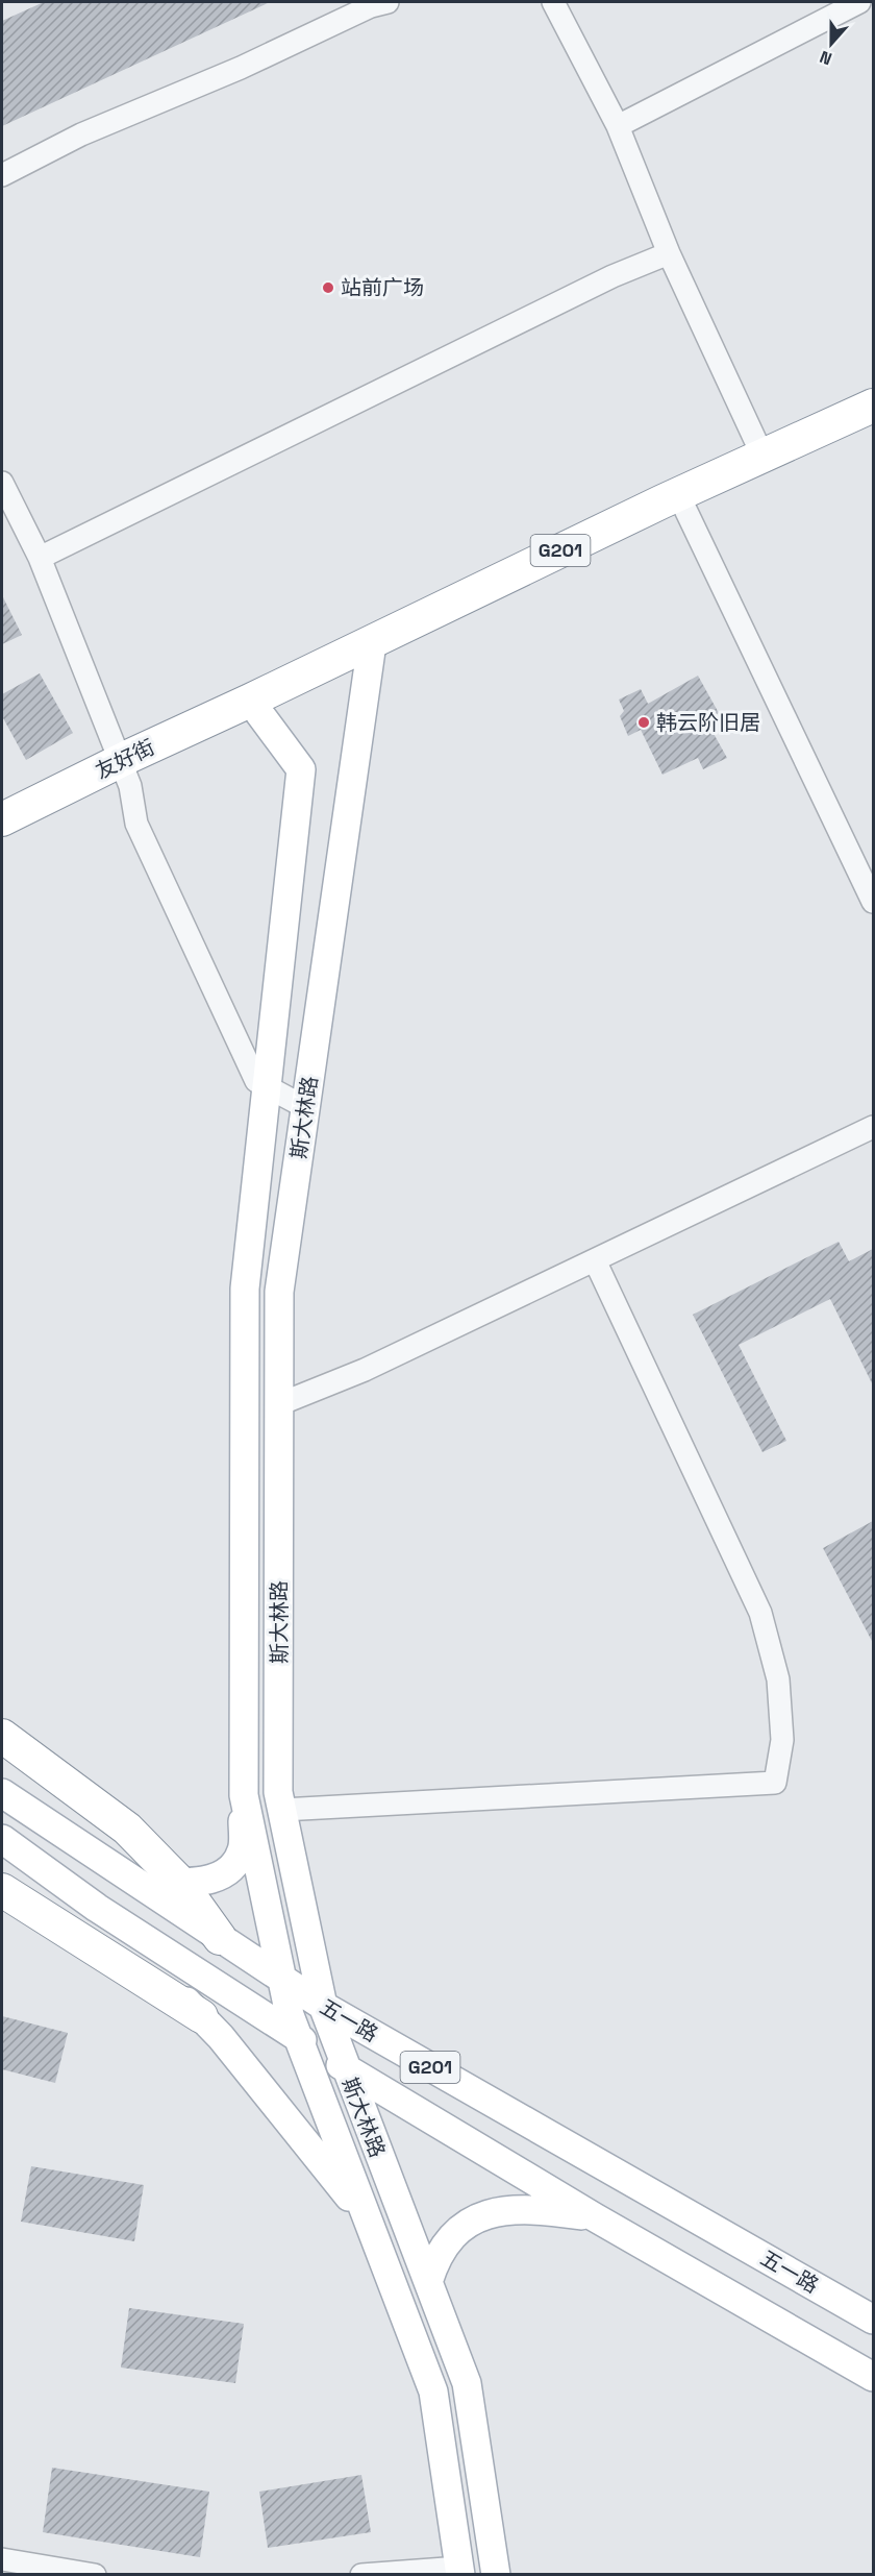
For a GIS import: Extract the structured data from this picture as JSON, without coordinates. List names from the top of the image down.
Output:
{
  "streets": {
    "highway": ["G201", "友好街"],
    "main road": ["斯大林路", "五一路"]
  },
  "crossings": [
    ["G201", "友好街"],
    ["G201", "斯大林路"],
    ["友好街", "斯大林路"],
    ["斯大林路", "五一路"]
  ],
  "places": ["站前广场", "韩云阶旧居"],
  "north": "bottom"
}
